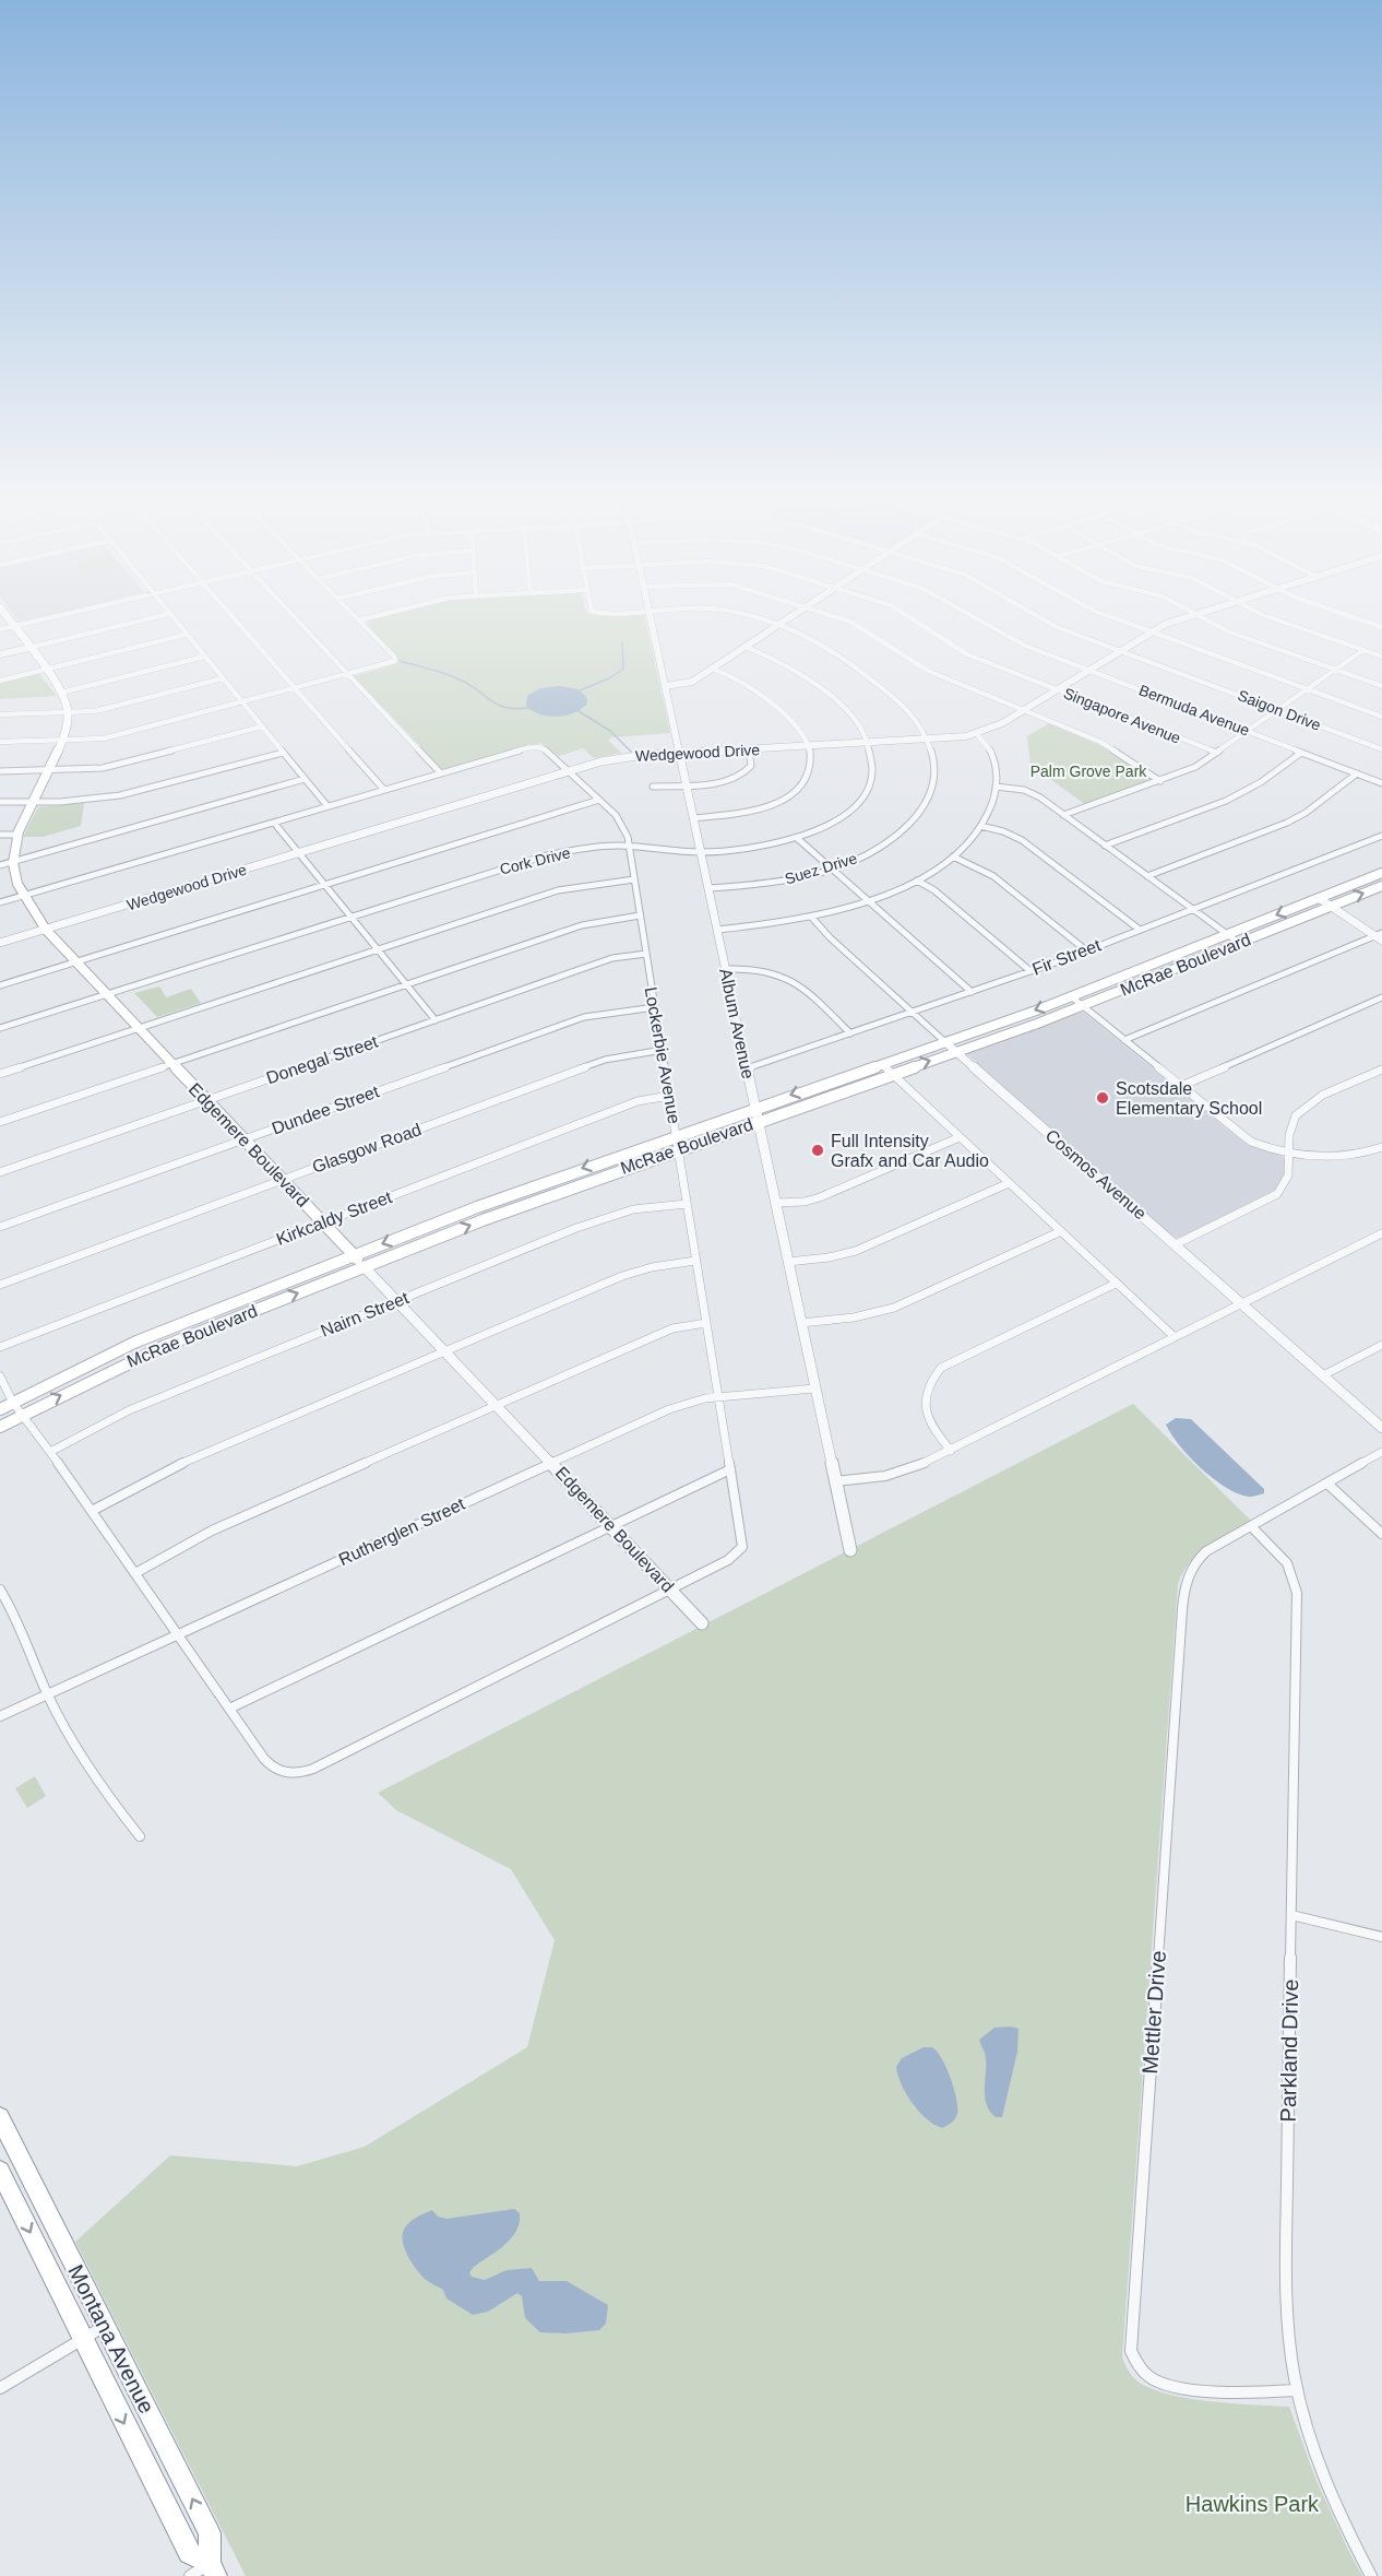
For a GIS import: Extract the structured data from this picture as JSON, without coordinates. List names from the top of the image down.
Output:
{
  "streets": {
    "highway": ["Montana Avenue"],
    "main road": ["McRae Boulevard", "Edgemere Boulevard"],
    "street": [
      "Bermuda Avenue",
      "Saigon Drive",
      "Singapore Avenue",
      "Wedgewood Drive",
      "Cork Drive",
      "Suez Drive",
      "Fir Street",
      "Album Avenue",
      "Lockerbie Avenue",
      "Donegal Street",
      "Dundee Street",
      "Glasgow Road",
      "Cosmos Avenue",
      "Kirkcaldy Street",
      "Nairn Street",
      "Rutherglen Street",
      "Mettler Drive",
      "Parkland Drive"
    ]
  },
  "crossings": [
    ["Bermuda Avenue", "Wedgewood Drive"],
    ["Saigon Drive", "Wedgewood Drive"],
    ["Singapore Avenue", "Wedgewood Drive"],
    ["Wedgewood Drive", "Cork Drive"],
    ["Wedgewood Drive", "Suez Drive"],
    ["Wedgewood Drive", "Album Avenue"],
    ["Wedgewood Drive", "Lockerbie Avenue"],
    ["Wedgewood Drive", "Edgemere Boulevard"],
    ["Cork Drive", "Album Avenue"],
    ["Cork Drive", "Lockerbie Avenue"],
    ["Cork Drive", "Edgemere Boulevard"],
    ["Suez Drive", "Album Avenue"],
    ["Fir Street", "Album Avenue"],
    ["Fir Street", "Cosmos Avenue"],
    ["McRae Boulevard", "Album Avenue"],
    ["McRae Boulevard", "Lockerbie Avenue"],
    ["McRae Boulevard", "Edgemere Boulevard"],
    ["McRae Boulevard", "Cosmos Avenue"],
    ["Album Avenue", "Rutherglen Street"],
    ["Lockerbie Avenue", "Donegal Street"],
    ["Lockerbie Avenue", "Dundee Street"],
    ["Lockerbie Avenue", "Edgemere Boulevard"],
    ["Lockerbie Avenue", "Glasgow Road"],
    ["Lockerbie Avenue", "Kirkcaldy Street"],
    ["Lockerbie Avenue", "Nairn Street"],
    ["Lockerbie Avenue", "Rutherglen Street"],
    ["Donegal Street", "Edgemere Boulevard"],
    ["Dundee Street", "Edgemere Boulevard"],
    ["Edgemere Boulevard", "Glasgow Road"],
    ["Edgemere Boulevard", "Kirkcaldy Street"],
    ["Edgemere Boulevard", "Nairn Street"],
    ["Edgemere Boulevard", "Rutherglen Street"],
    ["Mettler Drive", "Parkland Drive"]
  ],
  "parks": ["Palm Grove Park", "Hawkins Park"],
  "places": ["Scotsdale Elementary School", "Full Intensity Grafx and Car Audio"]
}
